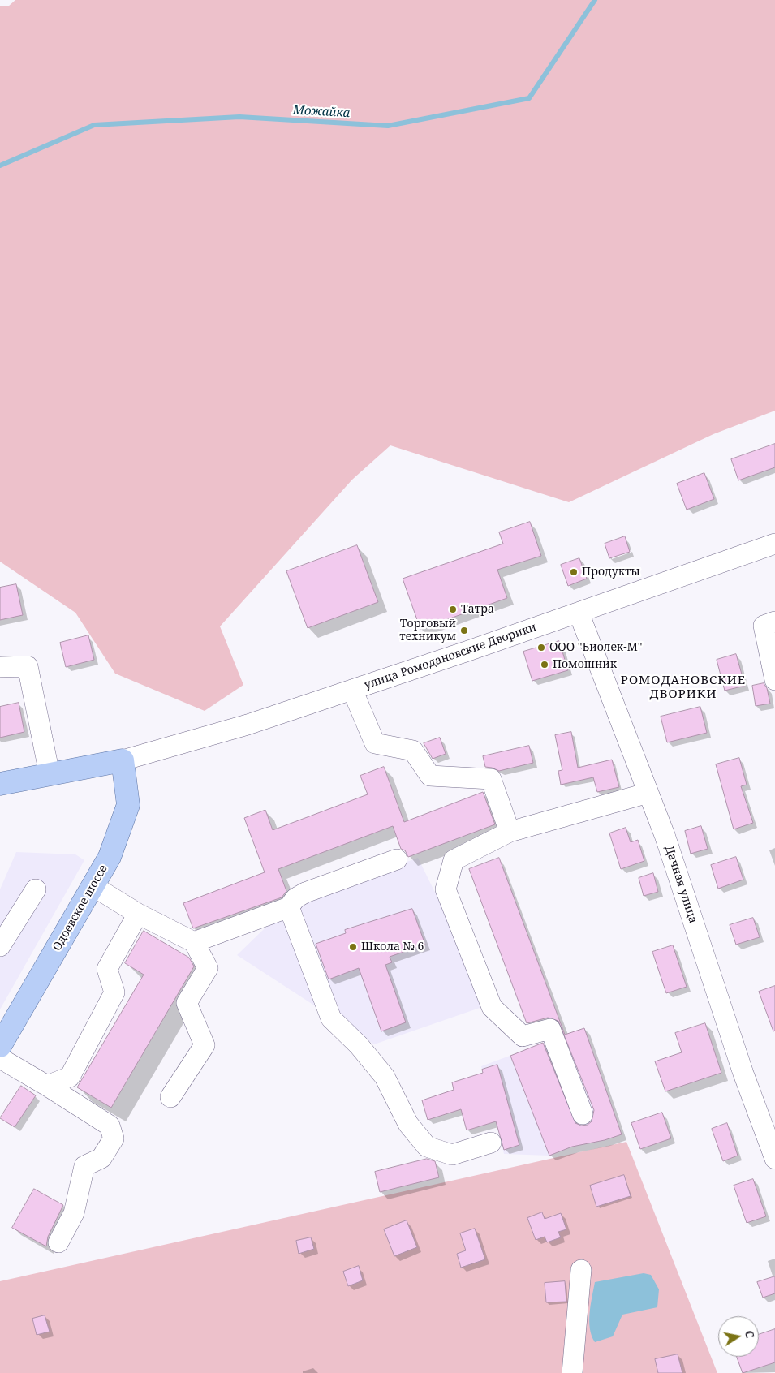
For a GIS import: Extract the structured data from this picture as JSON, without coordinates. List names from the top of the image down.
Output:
{
  "streets": {
    "main road": ["Одоевское шоссе"],
    "street": ["улица Ромодановские Дворики", "Дачная улица"]
  },
  "crossings": [
    ["улица Ромодановские Дворики", "Дачная улица"],
    ["улица Ромодановские Дворики", "Одоевское шоссе"]
  ],
  "districts": ["РОМОДАНОВСКИЕ ДВОРИКИ"],
  "water": ["Можайка"],
  "places": [
    "Продукты",
    "Татра",
    "Торговый техникум",
    "ООО \"Биолек-М\"",
    "Помошник",
    "Школа № 6"
  ],
  "north": "right"
}
